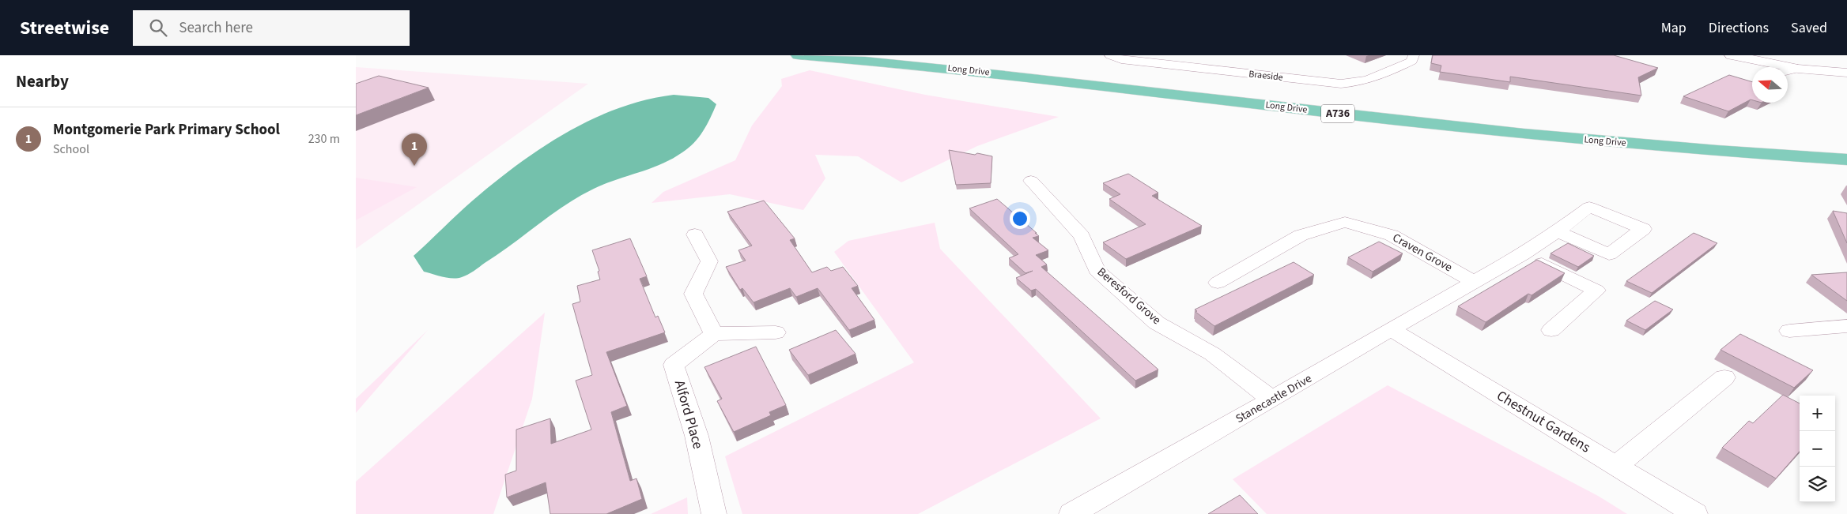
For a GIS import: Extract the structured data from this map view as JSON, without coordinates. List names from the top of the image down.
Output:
{
  "streets": {
    "main road": ["Long Drive", "A736"],
    "street": [
      "Braeside",
      "Craven Grove",
      "Beresford Grove",
      "Stanecastle Drive",
      "Alford Place",
      "Chestnut Gardens"
    ]
  },
  "crossings": [
    ["Craven Grove", "Stanecastle Drive"],
    ["Beresford Grove", "Stanecastle Drive"],
    ["Stanecastle Drive", "Chestnut Gardens"]
  ],
  "north": "left",
  "page": {
    "header": "Streetwise",
    "search": "Search here",
    "nav": ["Map", "Directions", "Saved"],
    "heading": "Nearby",
    "list": [
      {
        "mark": "1",
        "name": "Montgomerie Park Primary School",
        "note": "School",
        "value": "230 m"
      }
    ],
    "pins": "1",
    "map_buttons": ["+", "−"]
  }
}
